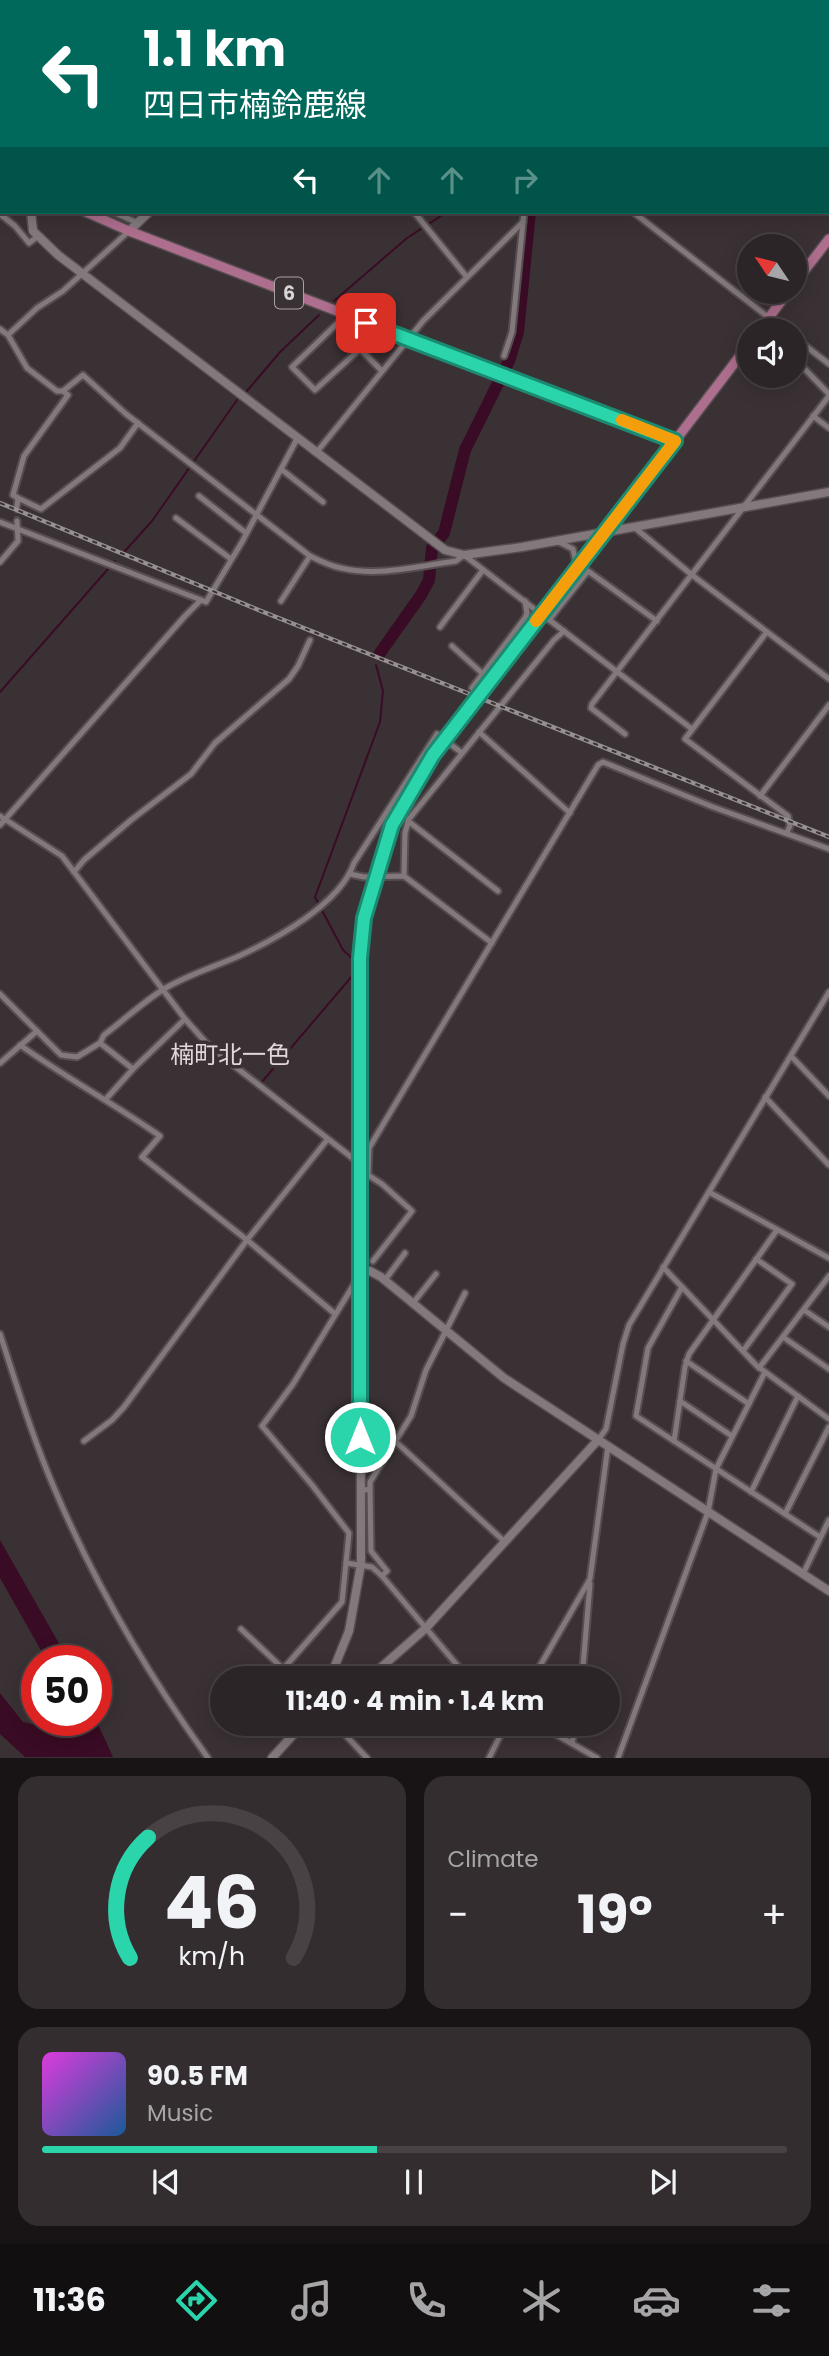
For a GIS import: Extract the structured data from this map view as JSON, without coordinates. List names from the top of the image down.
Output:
{
  "streets": {
    "main road": ["6"]
  },
  "districts": ["楠町北一色"],
  "north": "top left",
  "page": {
    "turn": ["1.1 km", "四日市楠鈴鹿線"],
    "limit": "50",
    "trip": "11:40 · 4 min · 1.4 km",
    "tile": "Climate",
    "heat": ["−", "19°", "+"],
    "song": ["90.5 FM", "Music"],
    "tabs": "11:36",
    "gauge": ["46", "km/h"]
  }
}
